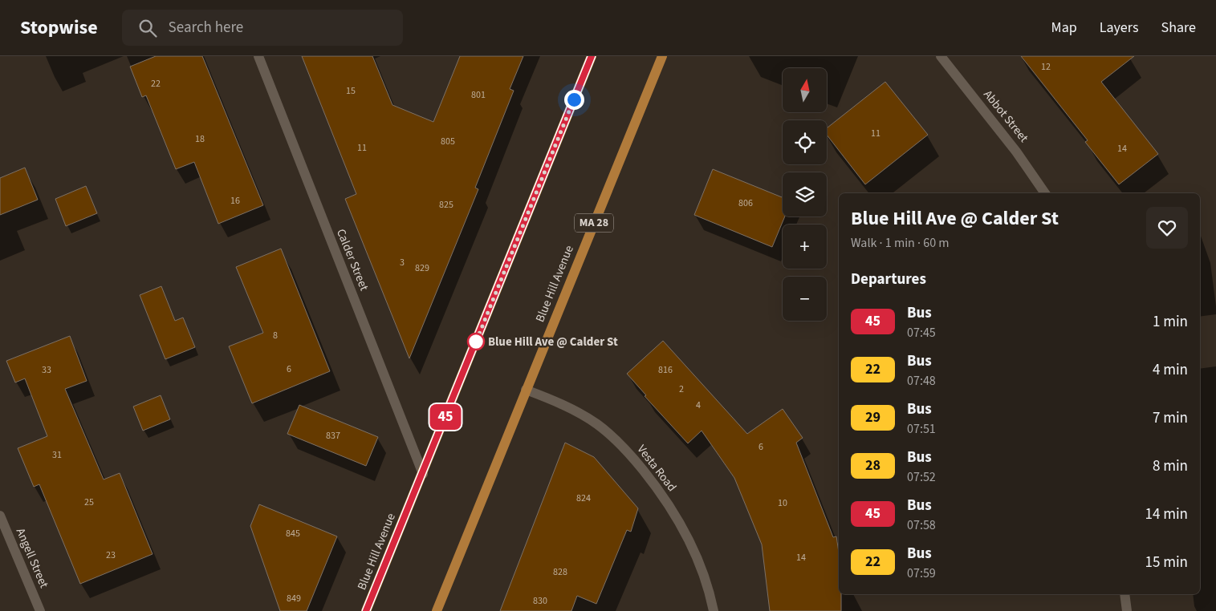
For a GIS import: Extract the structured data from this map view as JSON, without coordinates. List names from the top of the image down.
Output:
{
  "streets": {
    "main road": ["MA 28", "Blue Hill Avenue"],
    "street": [
      "Abbot Street",
      "Calder Street",
      "Vesta Road",
      "Angell Street"
    ]
  },
  "crossings": [
    ["Calder Street", "Blue Hill Avenue"],
    ["Blue Hill Avenue", "Vesta Road"]
  ],
  "places": ["Blue Hill Ave @ Calder St"],
  "lines": ["bus line 45"],
  "house_numbers": [
    "12",
    "22",
    "15",
    "801",
    "11",
    "18",
    "805",
    "11",
    "14",
    "16",
    "806",
    "825",
    "3",
    "829",
    "8",
    "6",
    "33",
    "816",
    "2",
    "4",
    "837",
    "6",
    "31",
    "824",
    "25",
    "10",
    "845",
    "23",
    "14",
    "828",
    "849",
    "830"
  ],
  "north": "top",
  "page": {
    "header": "Stopwise",
    "search": "Search here",
    "nav": ["Map", "Layers", "Share"],
    "on_map": "45",
    "map_buttons": ["+", "−"],
    "heading": [
      ["Blue Hill Ave @ Calder St", "Walk · 1 min · 60 m"],
      "Departures"
    ],
    "list": [
      {
        "mark": "45",
        "name": "Bus",
        "note": "07:45",
        "value": "1 min"
      },
      {
        "mark": "22",
        "name": "Bus",
        "note": "07:48",
        "value": "4 min"
      },
      {
        "mark": "29",
        "name": "Bus",
        "note": "07:51",
        "value": "7 min"
      },
      {
        "mark": "28",
        "name": "Bus",
        "note": "07:52",
        "value": "8 min"
      },
      {
        "mark": "45",
        "name": "Bus",
        "note": "07:58",
        "value": "14 min"
      },
      {
        "mark": "22",
        "name": "Bus",
        "note": "07:59",
        "value": "15 min"
      }
    ]
  }
}
